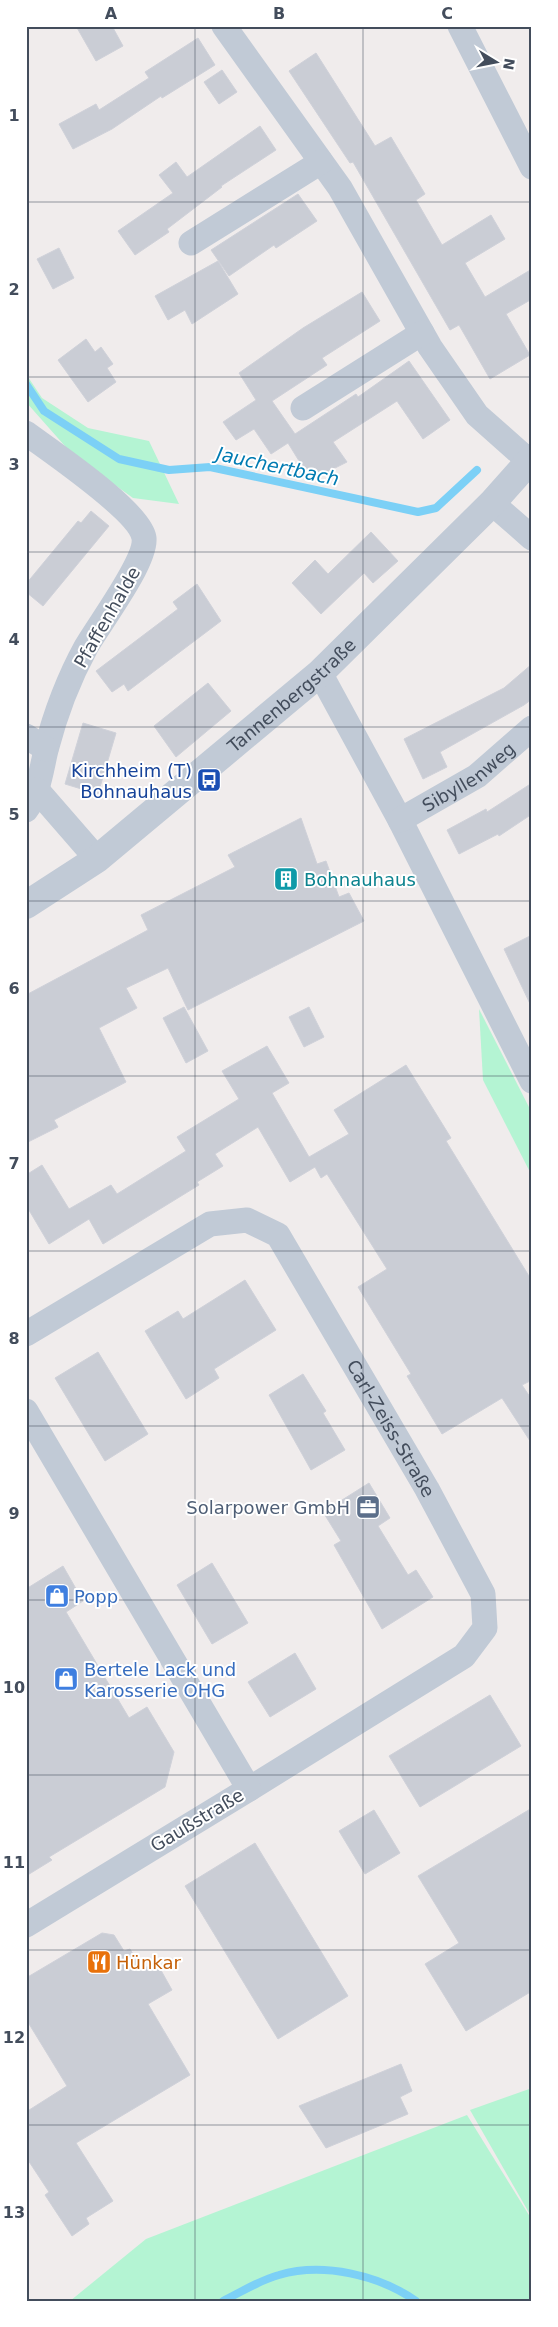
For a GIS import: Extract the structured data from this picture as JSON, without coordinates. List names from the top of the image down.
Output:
{
  "streets": {
    "street": [
      "Pfaffenhalde",
      "Tannenbergstraße",
      "Sibyllenweg",
      "Carl-Zeiss-Straße",
      "Gaußstraße"
    ]
  },
  "crossings": [
    ["Pfaffenhalde", "Tannenbergstraße"],
    ["Carl-Zeiss-Straße", "Gaußstraße"]
  ],
  "water": ["Jauchertbach"],
  "places": {
    "bus stop": ["Kirchheim (T) Bohnauhaus"],
    "building": ["Bohnauhaus"],
    "office": ["Solarpower GmbH"],
    "shop": ["Popp", "Bertele Lack und Karosserie OHG"],
    "restaurant": ["Hünkar"]
  },
  "north": "right",
  "grid": {
    "columns": ["A", "B", "C"],
    "rows": [
      "1",
      "2",
      "3",
      "4",
      "5",
      "6",
      "7",
      "8",
      "9",
      "10",
      "11",
      "12",
      "13"
    ]
  }
}
